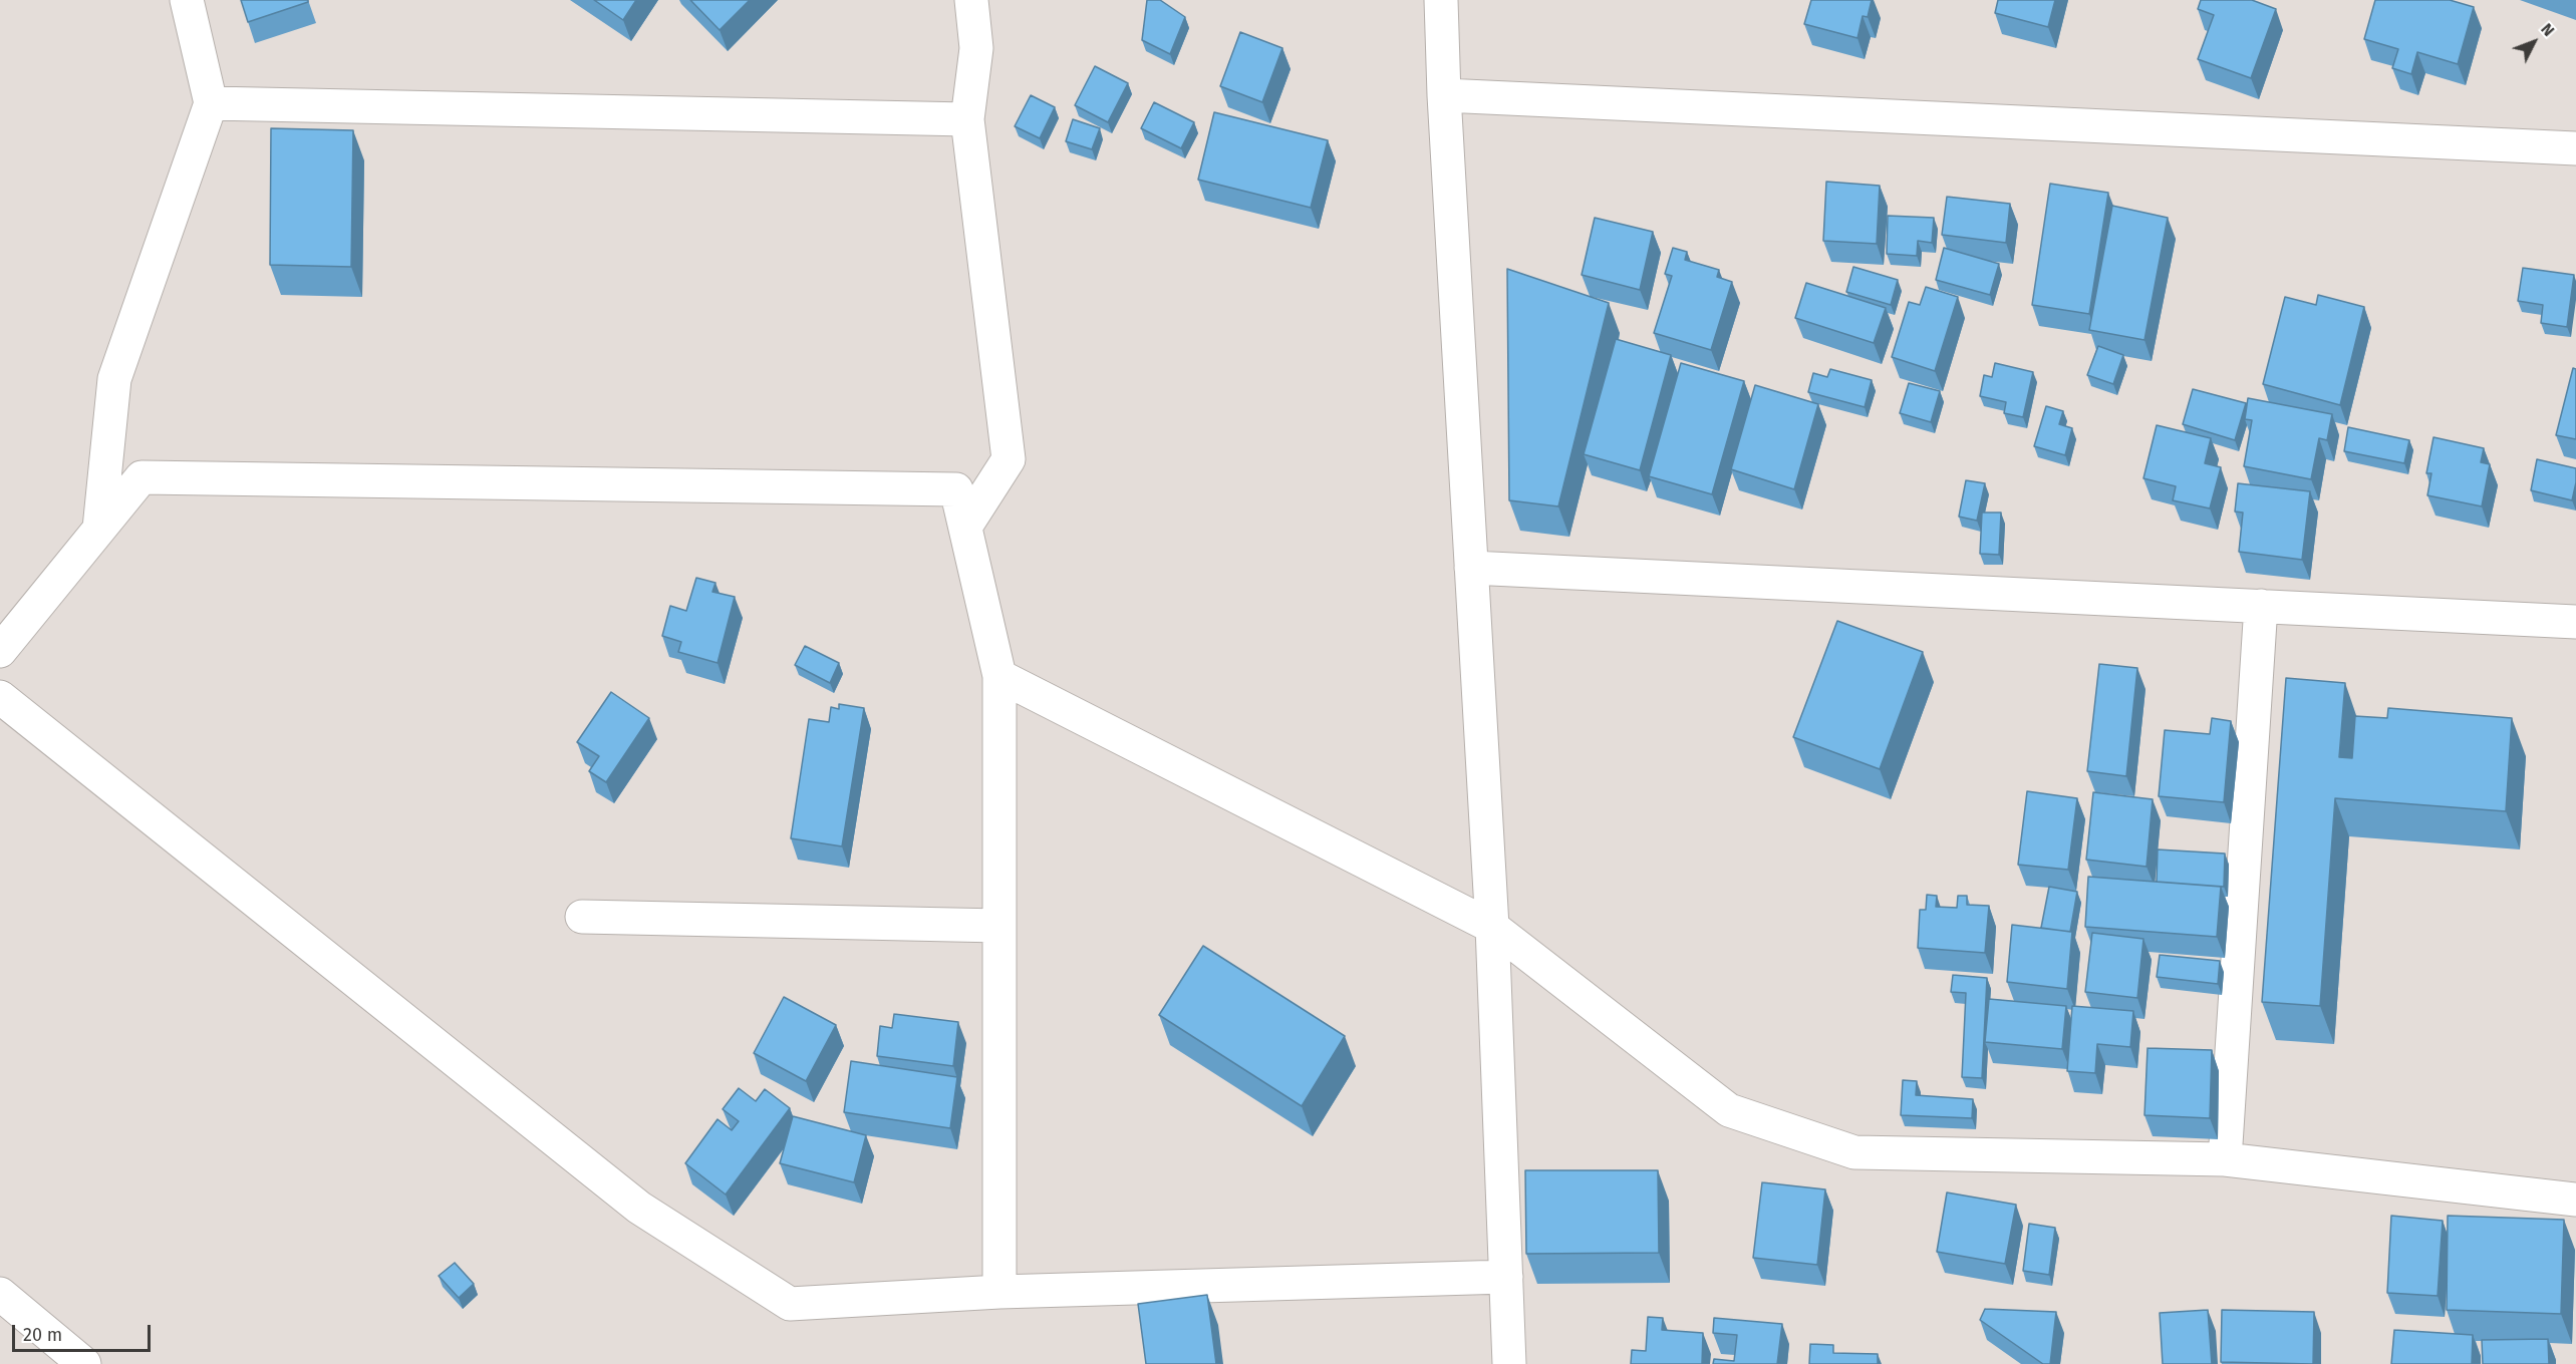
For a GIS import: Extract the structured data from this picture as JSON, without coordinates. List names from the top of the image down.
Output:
{
  "scale_bar": "20 m",
  "north": "top right"
}
